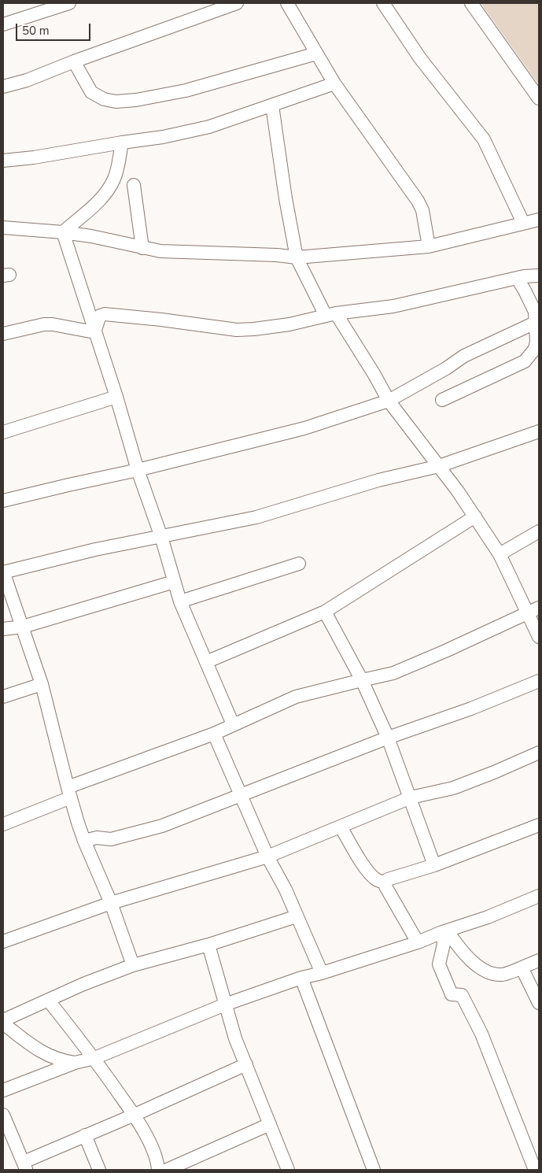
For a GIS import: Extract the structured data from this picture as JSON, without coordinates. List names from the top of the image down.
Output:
{
  "scale_bar": "50 m"
}
